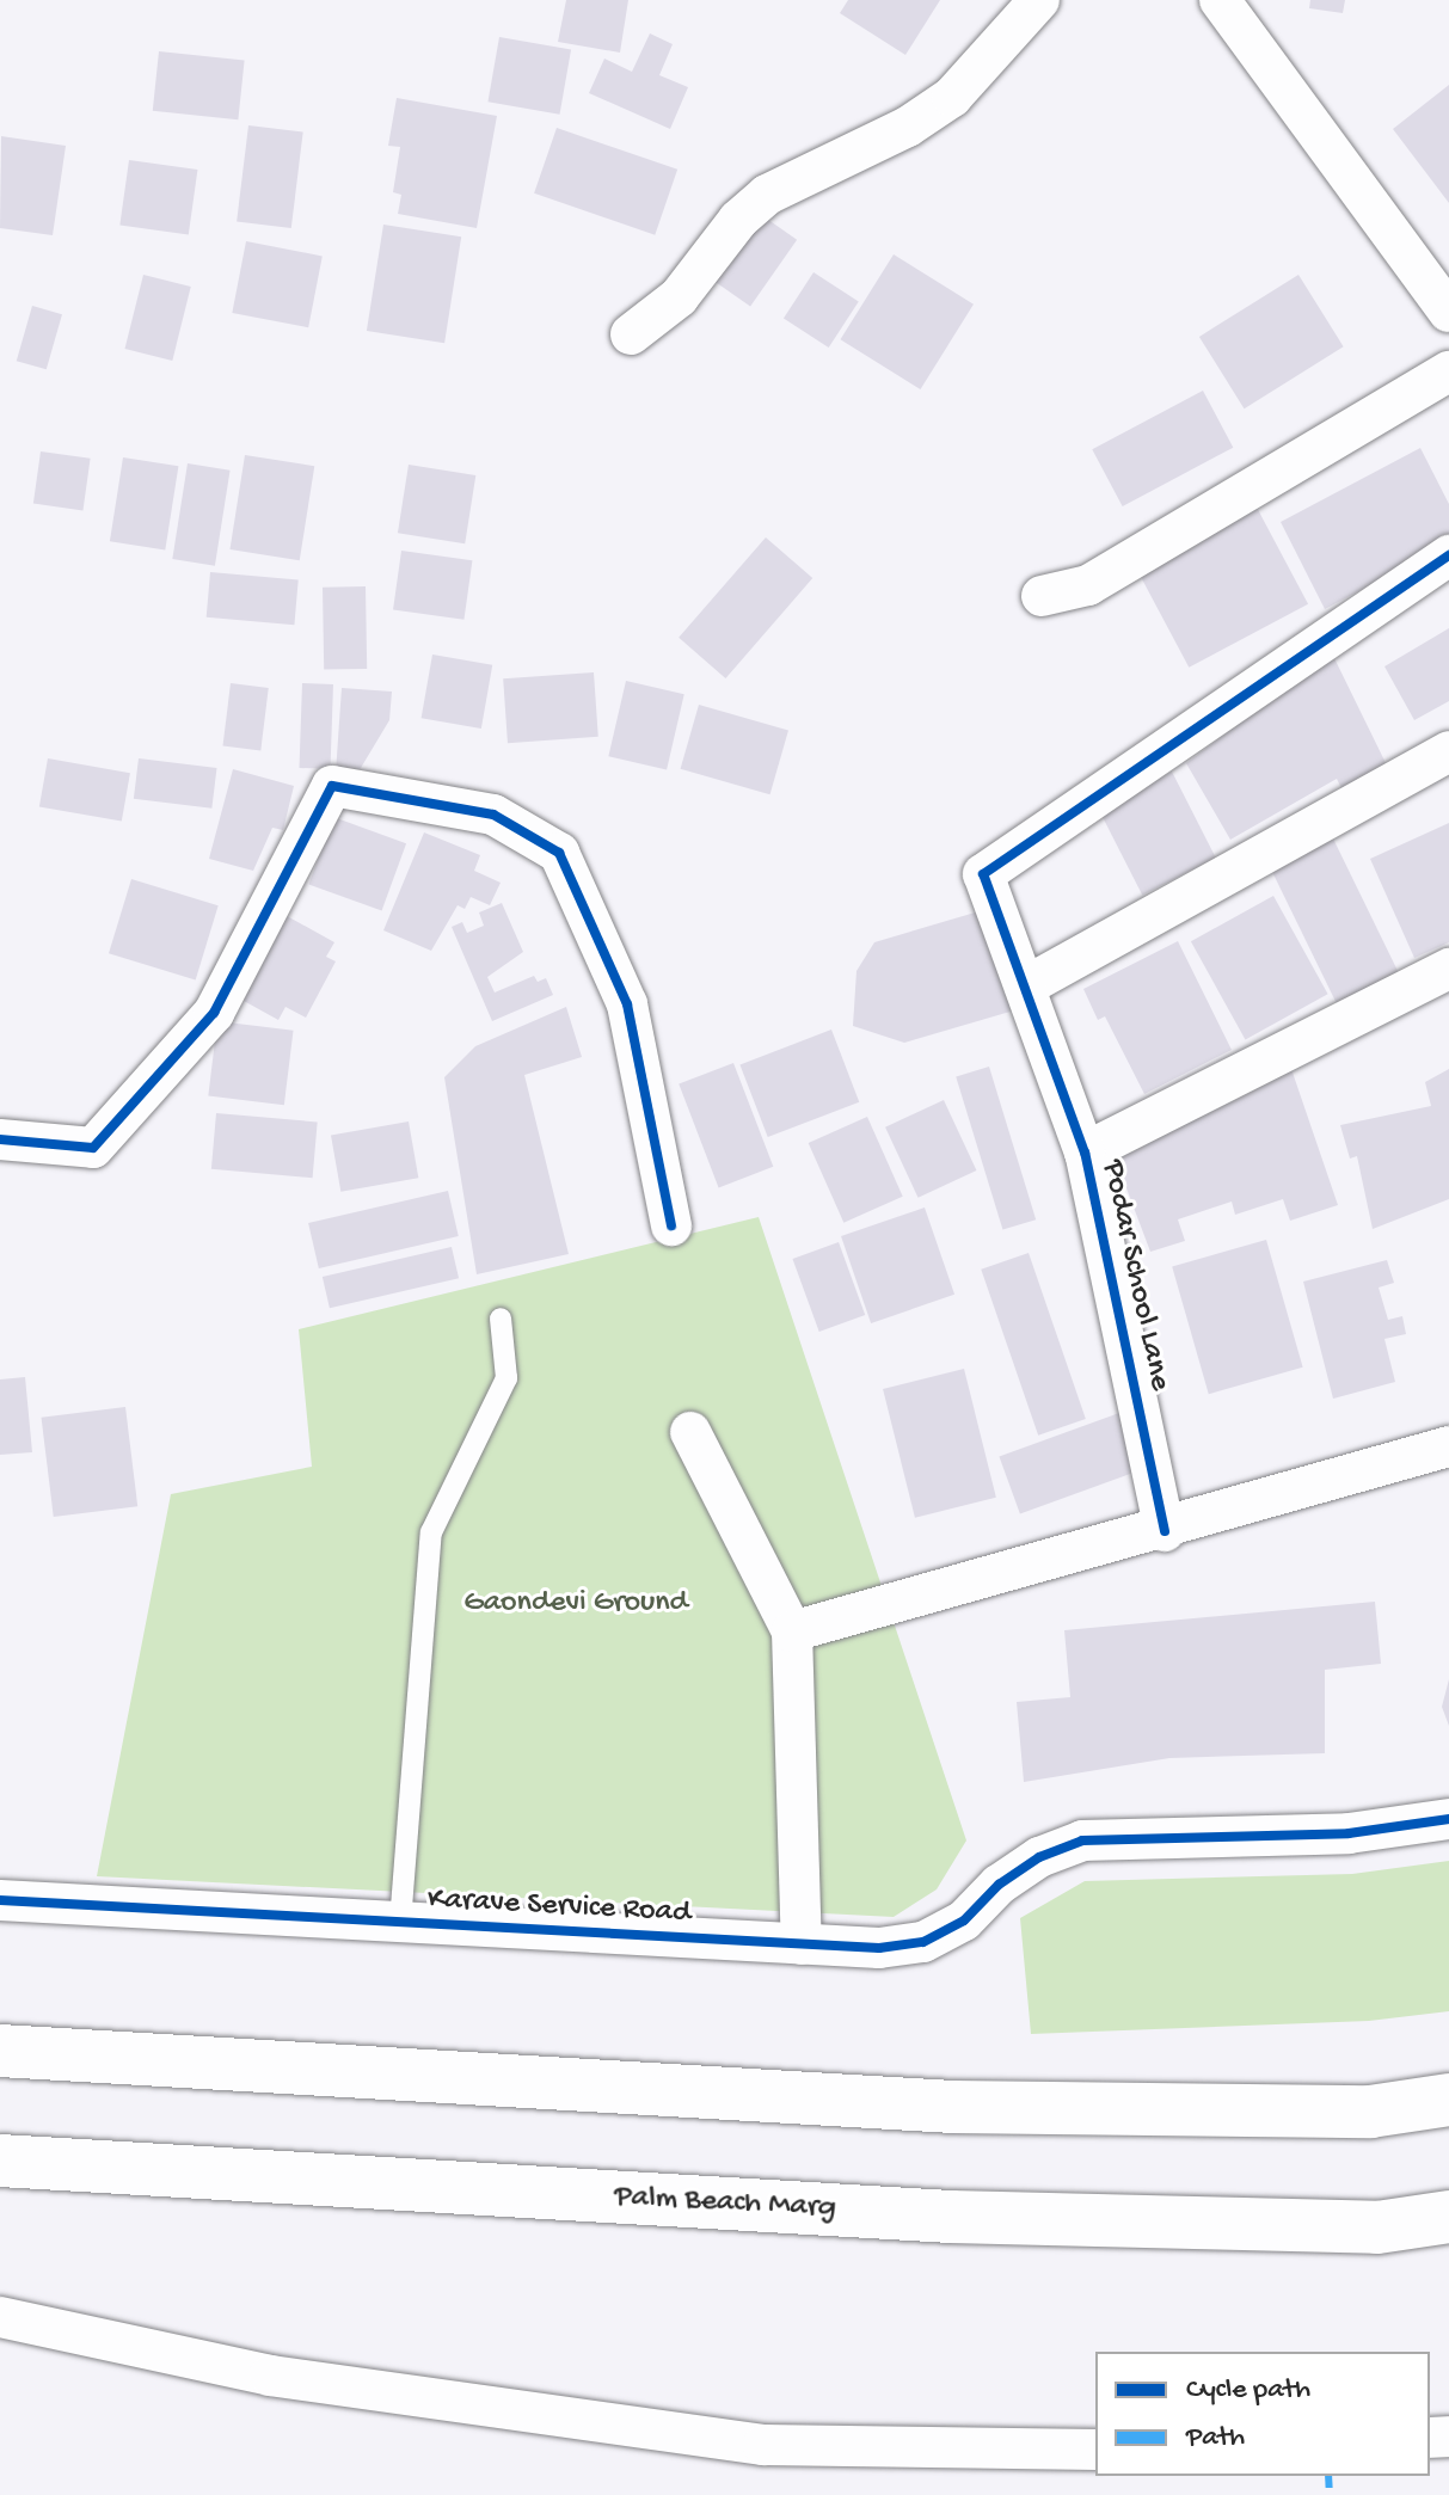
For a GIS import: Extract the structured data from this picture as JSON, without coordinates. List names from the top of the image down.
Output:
{
  "streets": {
    "main road": ["Palm Beach Marg"],
    "street": ["Podar School Lane", "Karave Service Road"]
  },
  "parks": ["Gaondevi Ground"],
  "legend": ["Cycle path", "Path"]
}
